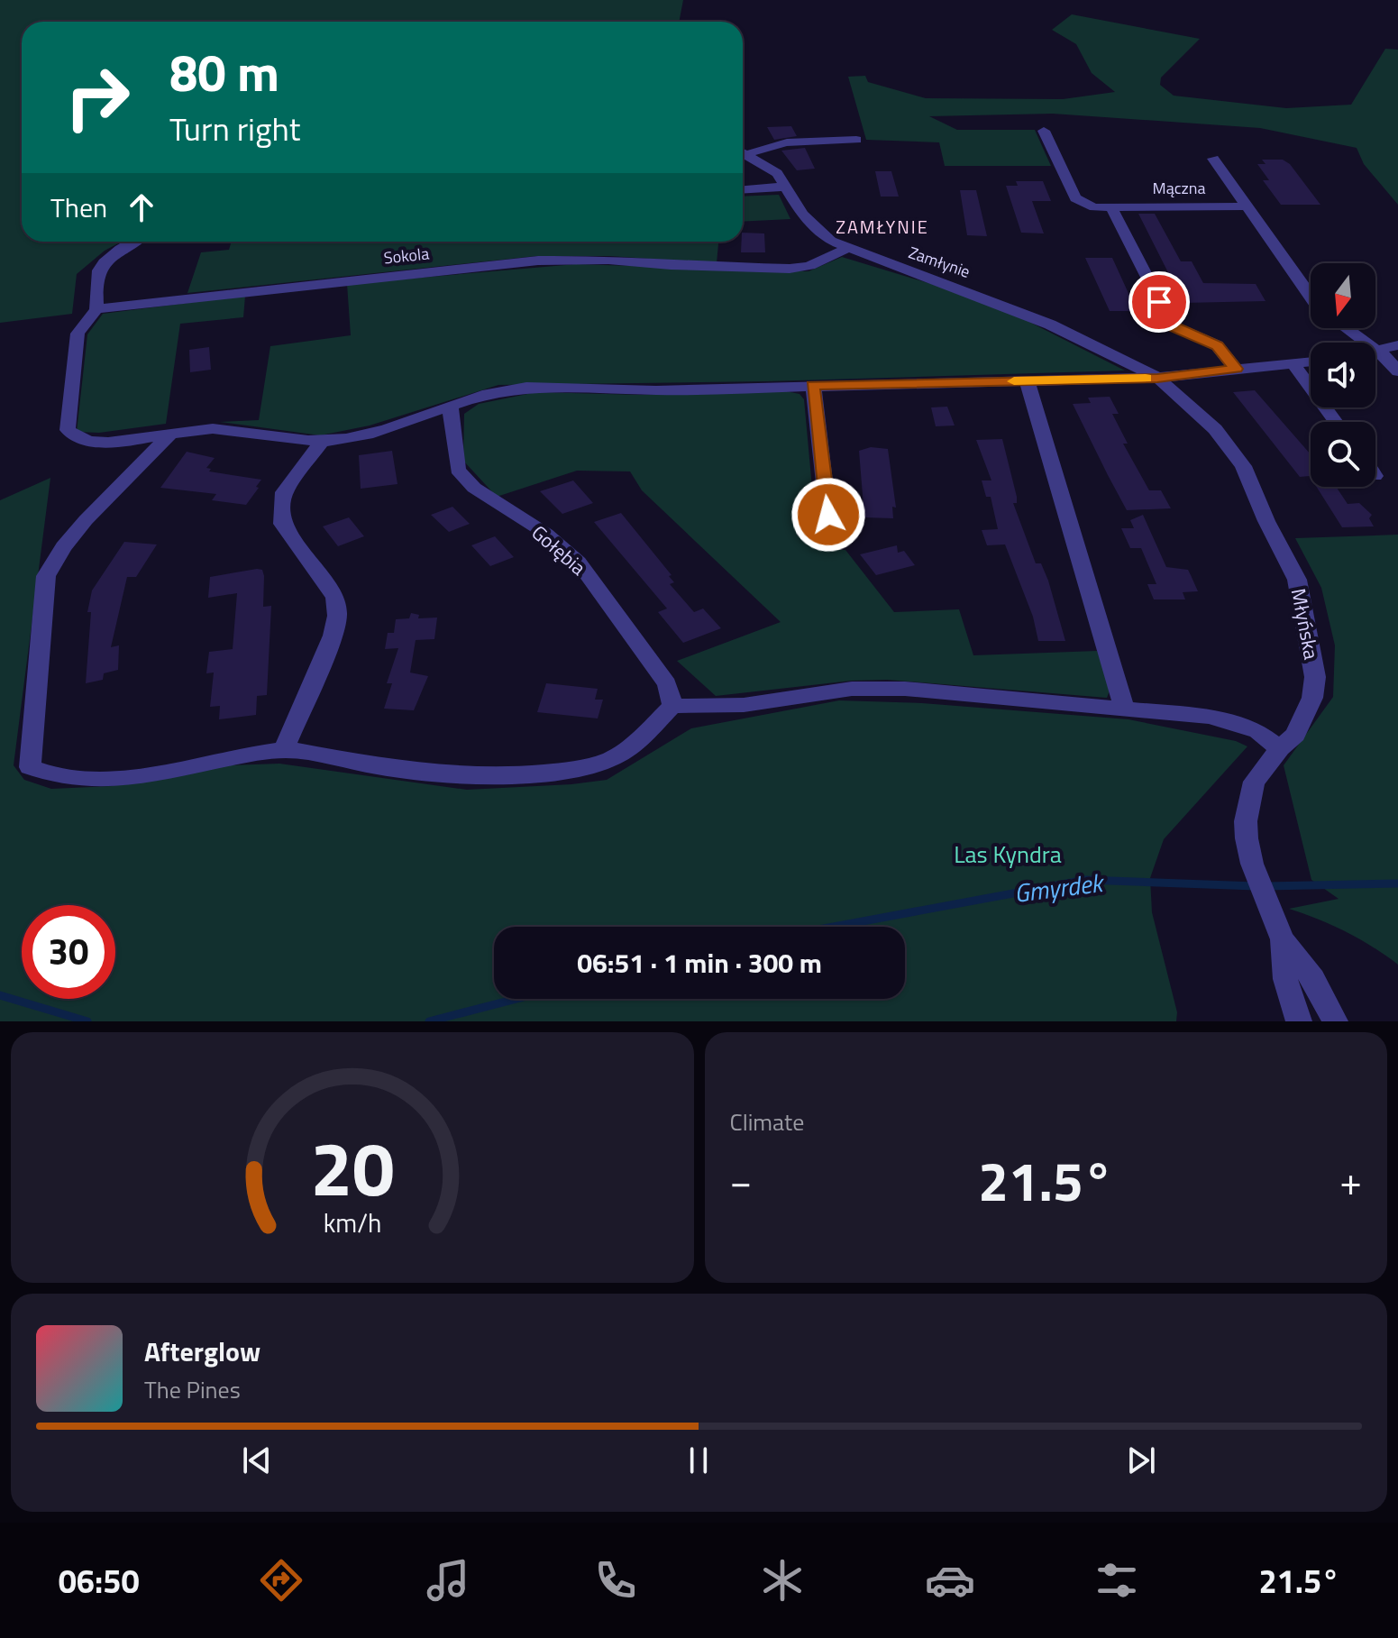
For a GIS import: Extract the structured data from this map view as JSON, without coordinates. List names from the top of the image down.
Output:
{
  "streets": {
    "street": [
      "Mączna",
      "Sokola",
      "Zamłynie",
      "Gołębia",
      "Młyńska"
    ]
  },
  "crossings": [
    ["Sokola", "Zamłynie"],
    ["Zamłynie", "Młyńska"]
  ],
  "districts": ["ZAMŁYNIE"],
  "water": ["Gmyrdek"],
  "parks": ["Las Kyndra"],
  "north": "bottom",
  "page": {
    "turn": ["80 m", "Turn right"],
    "then": "Then",
    "limit": "30",
    "trip": "06:51 · 1 min · 300 m",
    "tile": "Climate",
    "heat": ["−", "21.5°", "+"],
    "song": ["Afterglow", "The Pines"],
    "tabs": ["06:50", "21.5°"],
    "gauge": ["20", "km/h"]
  }
}
